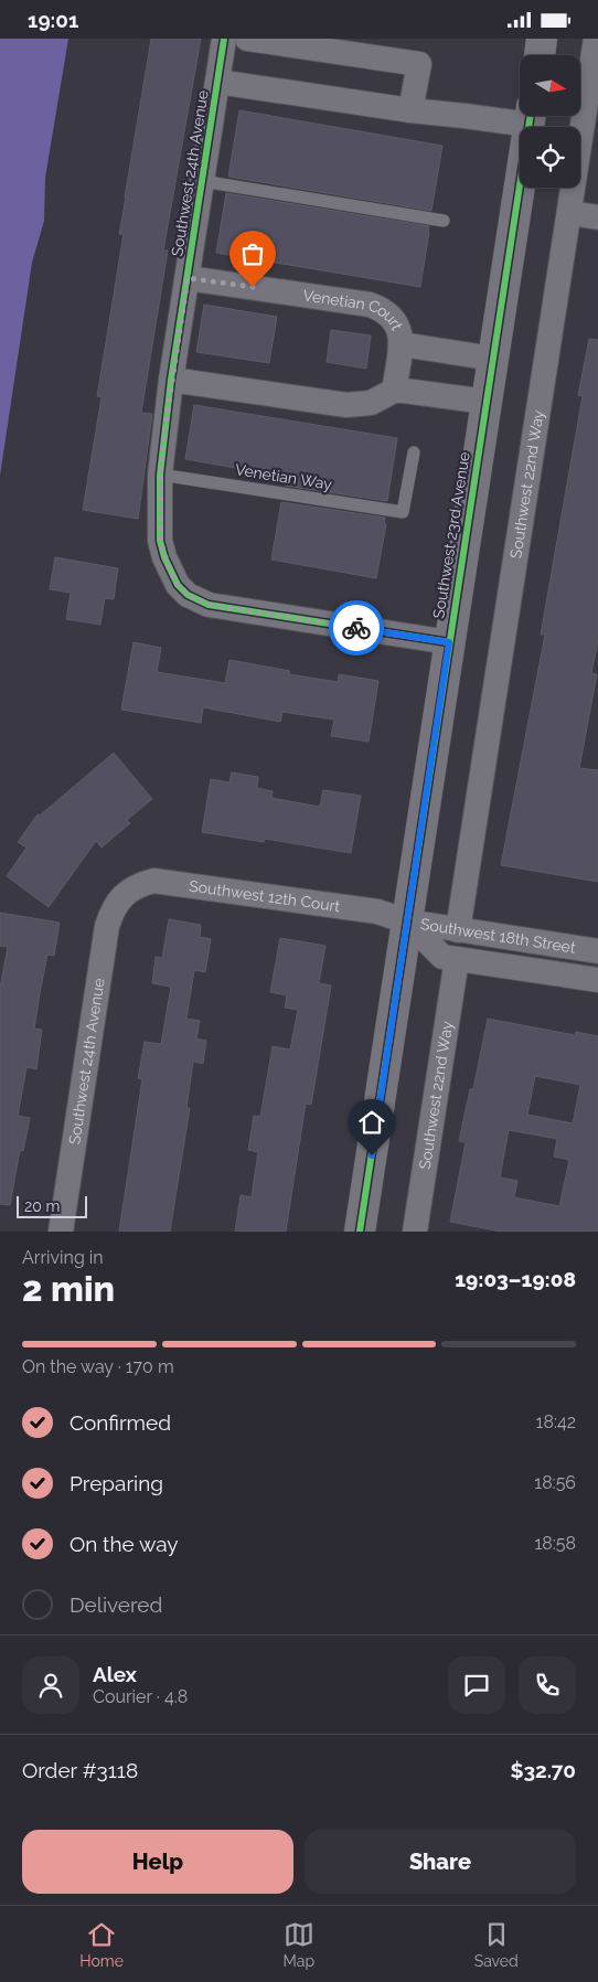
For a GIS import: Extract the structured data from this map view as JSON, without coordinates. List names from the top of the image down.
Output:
{
  "streets": {
    "street": [
      "Southwest 24th Avenue",
      "Venetian Court",
      "Southwest 22nd Way",
      "Southwest 23rd Avenue",
      "Southwest 12th Court",
      "Southwest 18th Street"
    ],
    "lane": ["Venetian Way"]
  },
  "crossings": [
    ["Southwest 24th Avenue", "Venetian Court"],
    ["Southwest 24th Avenue", "Venetian Way"],
    ["Southwest 24th Avenue", "Southwest 23rd Avenue"],
    ["Southwest 24th Avenue", "Southwest 12th Court"],
    ["Venetian Court", "Southwest 23rd Avenue"],
    ["Southwest 22nd Way", "Southwest 18th Street"],
    ["Southwest 23rd Avenue", "Southwest 12th Court"],
    ["Southwest 23rd Avenue", "Southwest 18th Street"],
    ["Southwest 12th Court", "Southwest 18th Street"]
  ],
  "scale_bar": "20 m",
  "north": "right",
  "page": {
    "status": "19:01",
    "scale": "20 m",
    "heading": ["2 min", "Arriving in", "19:03–19:08"],
    "panel": [
      "Alex",
      "Courier · 4.8",
      "Order #3118",
      "$32.70"
    ],
    "bar": "On the way · 170 m",
    "list": [
      ["Confirmed", "18:42"],
      ["Preparing", "18:56"],
      ["On the way", "18:58"],
      "Delivered"
    ],
    "buttons": ["Help", "Share"],
    "tabs": ["Home", "Map", "Saved"]
  }
}
